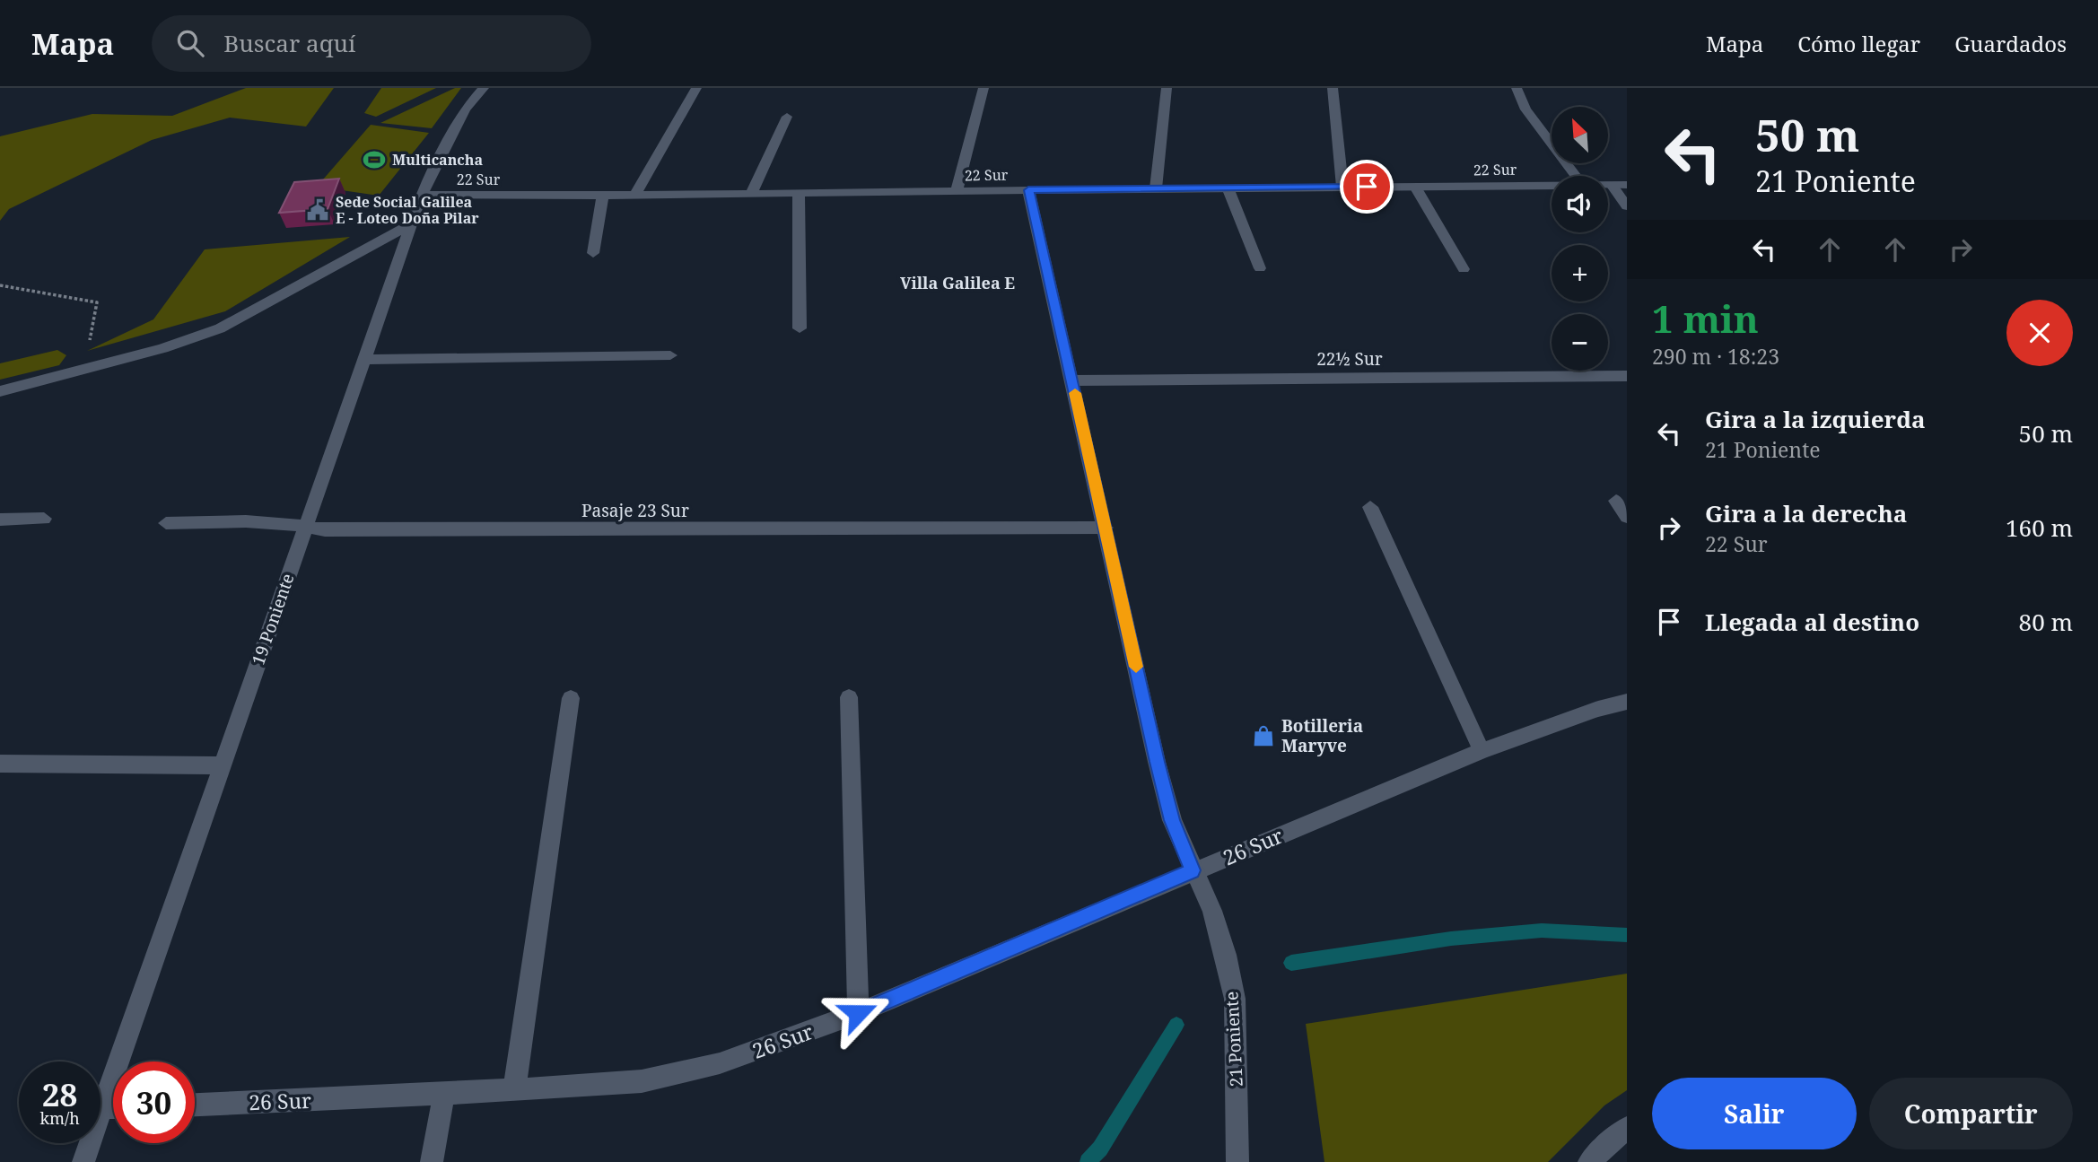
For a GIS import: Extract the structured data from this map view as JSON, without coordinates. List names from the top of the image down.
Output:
{
  "streets": {
    "street": [
      "22 Sur",
      "22½ Sur",
      "Pasaje 23 Sur",
      "19 Poniente",
      "26 Sur",
      "21 Poniente"
    ]
  },
  "crossings": [
    ["22 Sur", "19 Poniente"],
    ["22 Sur", "21 Poniente"],
    ["22½ Sur", "21 Poniente"],
    ["Pasaje 23 Sur", "19 Poniente"],
    ["Pasaje 23 Sur", "21 Poniente"],
    ["26 Sur", "21 Poniente"]
  ],
  "districts": ["Villa Galilea E"],
  "places": {
    "sports": ["Multicancha"],
    "public building": ["Sede Social Galilea E - Loteo Doña Pilar"],
    "shop": ["Botilleria Maryve"]
  },
  "north": "top left",
  "page": {
    "header": "Mapa",
    "search": "Buscar aquí",
    "nav": ["Mapa", "Cómo llegar", "Guardados"],
    "turn": ["50 m", "21 Poniente"],
    "map_buttons": ["+", "−"],
    "heading": ["1 min", "290 m · 18:23"],
    "list": [
      {
        "name": "Gira a la izquierda",
        "note": "21 Poniente",
        "value": "50 m"
      },
      {
        "name": "Gira a la derecha",
        "note": "22 Sur",
        "value": "160 m"
      },
      {
        "name": "Llegada al destino",
        "value": "80 m"
      }
    ],
    "speed": "28 km/h",
    "limit": "30",
    "buttons": ["Salir", "Compartir"]
  }
}
